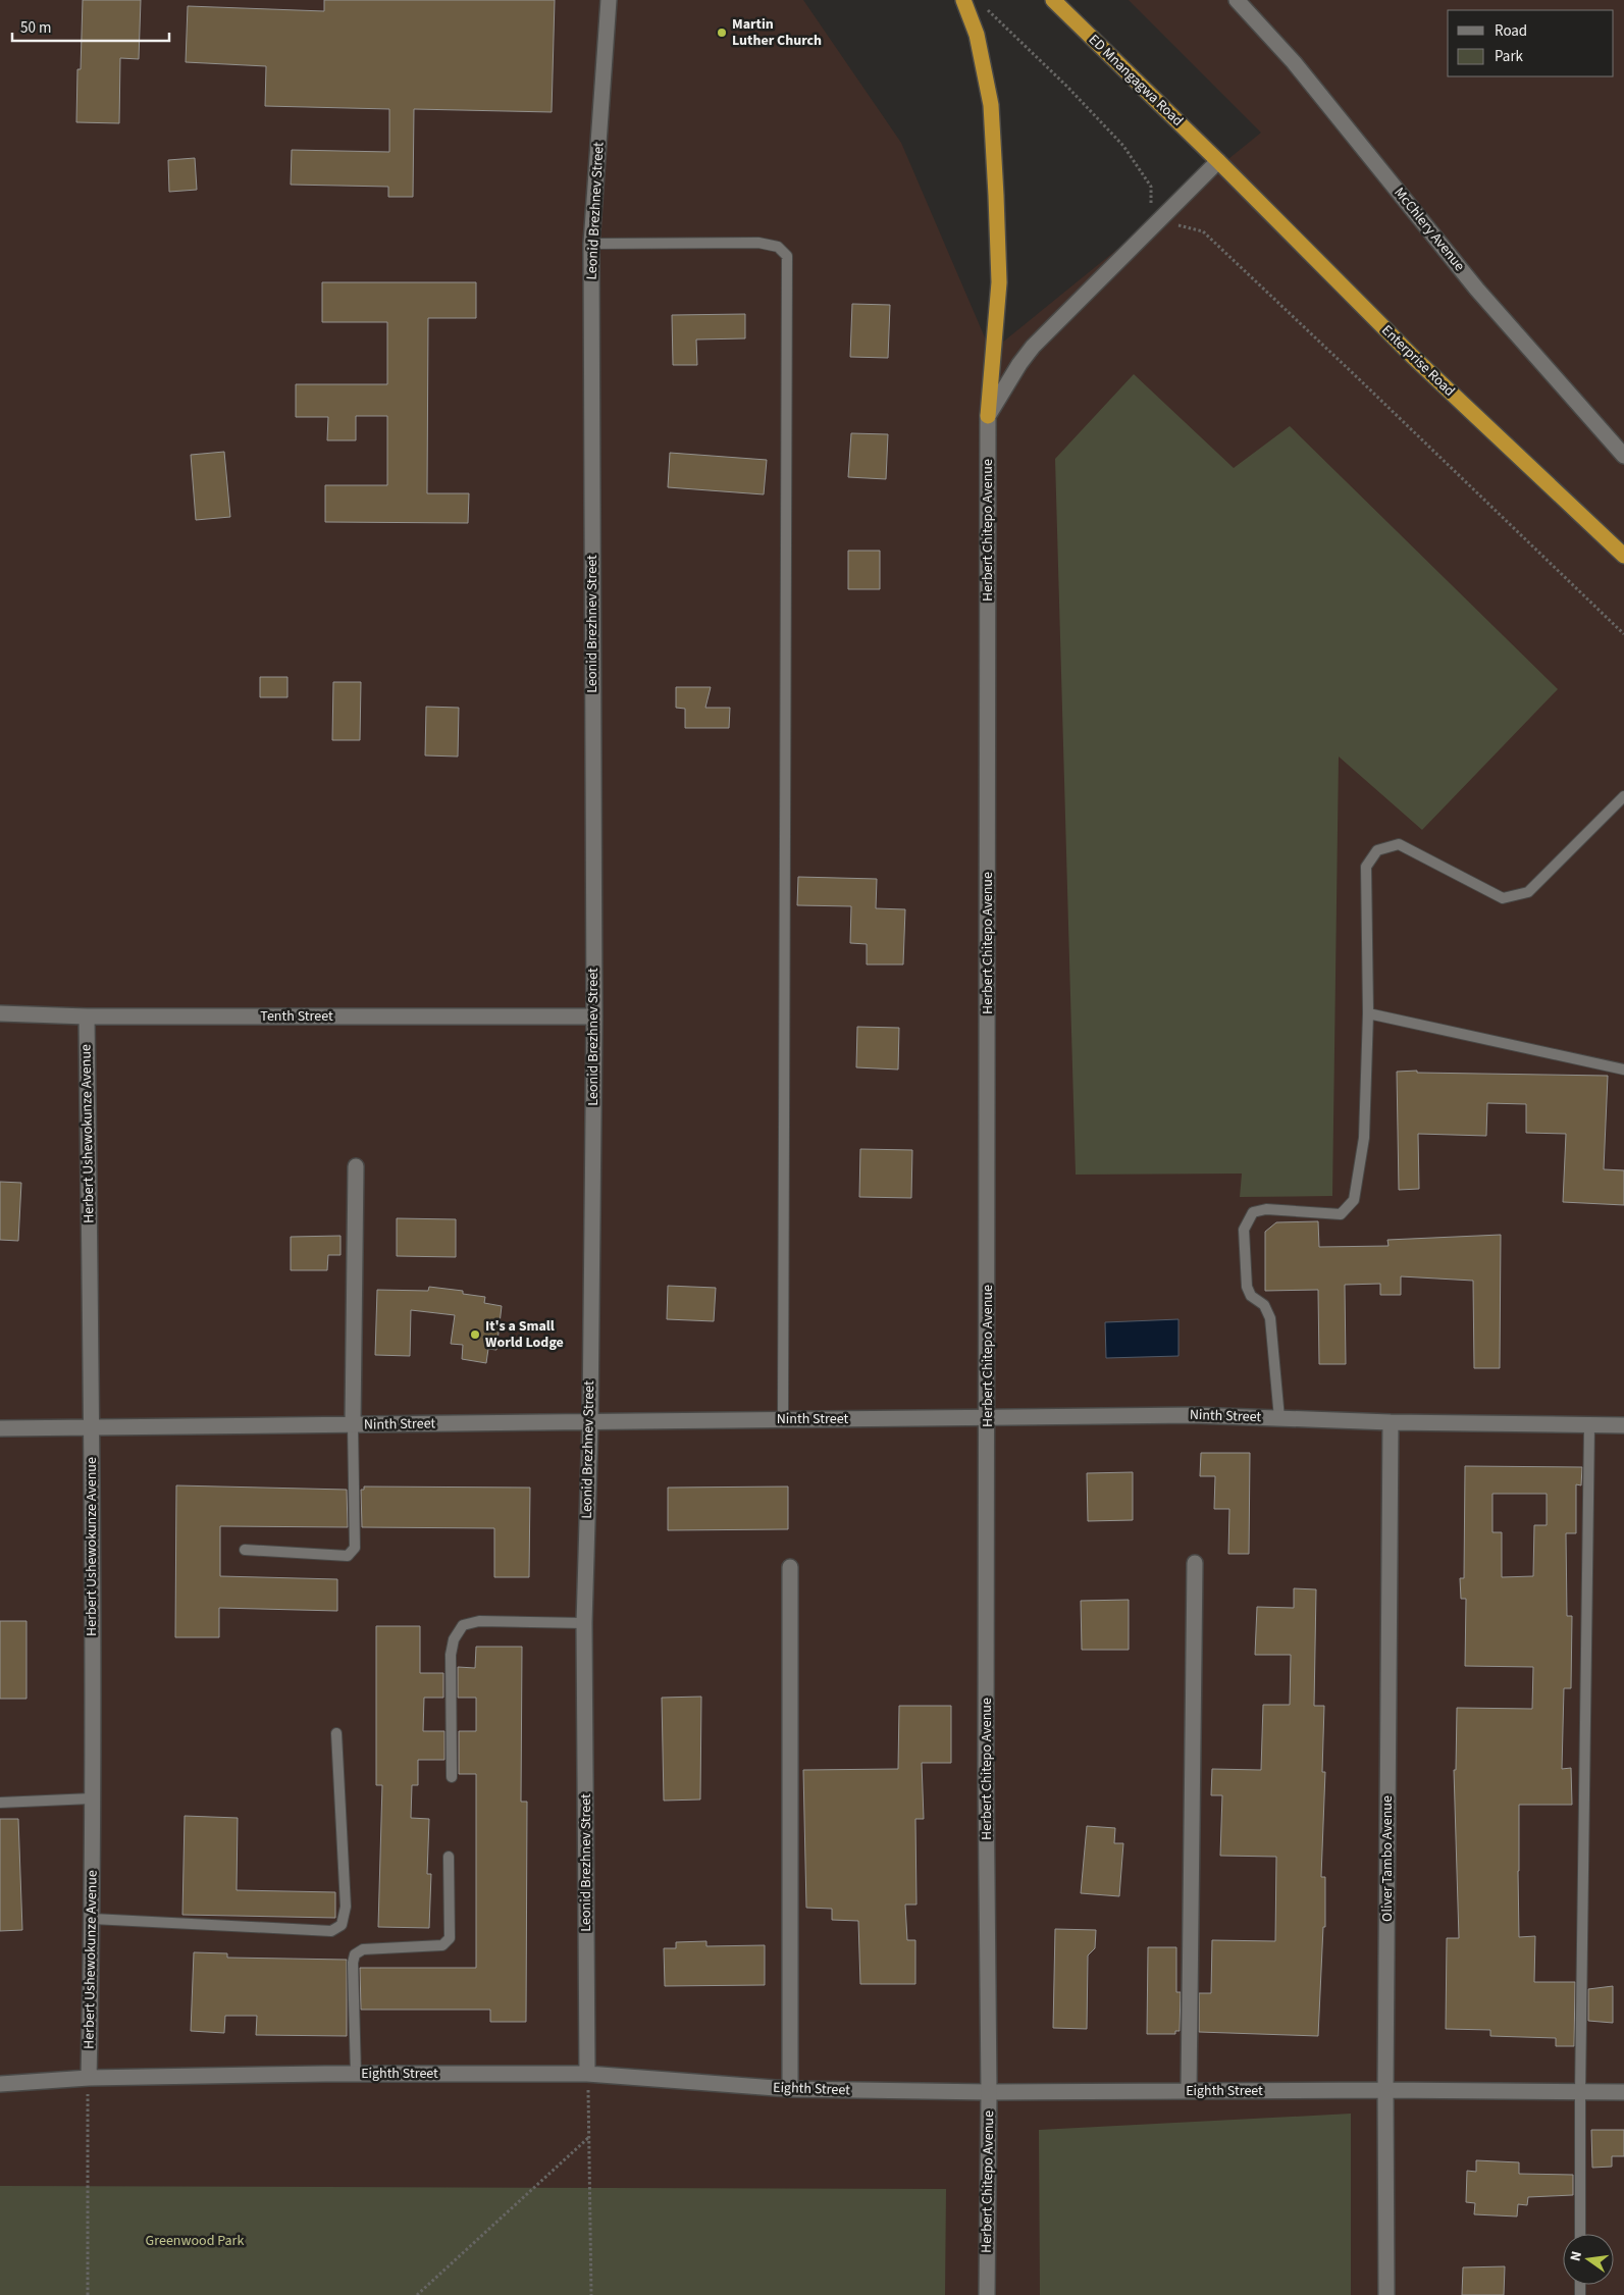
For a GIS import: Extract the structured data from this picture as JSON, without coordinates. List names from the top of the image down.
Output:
{
  "streets": {
    "highway": ["ED Mnangagwa Road", "Enterprise Road"],
    "street": [
      "Leonid Brezhnev Street",
      "McChlery Avenue",
      "Herbert Chitepo Avenue",
      "Tenth Street",
      "Herbert Ushewokunze Avenue",
      "Ninth Street",
      "Oliver Tambo Avenue",
      "Eighth Street"
    ]
  },
  "crossings": [
    ["ED Mnangagwa Road", "Enterprise Road"],
    ["Leonid Brezhnev Street", "Tenth Street"],
    ["Leonid Brezhnev Street", "Ninth Street"],
    ["Leonid Brezhnev Street", "Eighth Street"],
    ["Herbert Chitepo Avenue", "Ninth Street"],
    ["Herbert Chitepo Avenue", "Eighth Street"],
    ["Tenth Street", "Herbert Ushewokunze Avenue"],
    ["Herbert Ushewokunze Avenue", "Ninth Street"],
    ["Herbert Ushewokunze Avenue", "Eighth Street"],
    ["Ninth Street", "Oliver Tambo Avenue"],
    ["Oliver Tambo Avenue", "Eighth Street"]
  ],
  "parks": ["Greenwood Park"],
  "places": ["Martin Luther Church", "It's a Small World Lodge"],
  "legend": ["Road", "Park"],
  "scale_bar": "50 m",
  "north": "left"
}
